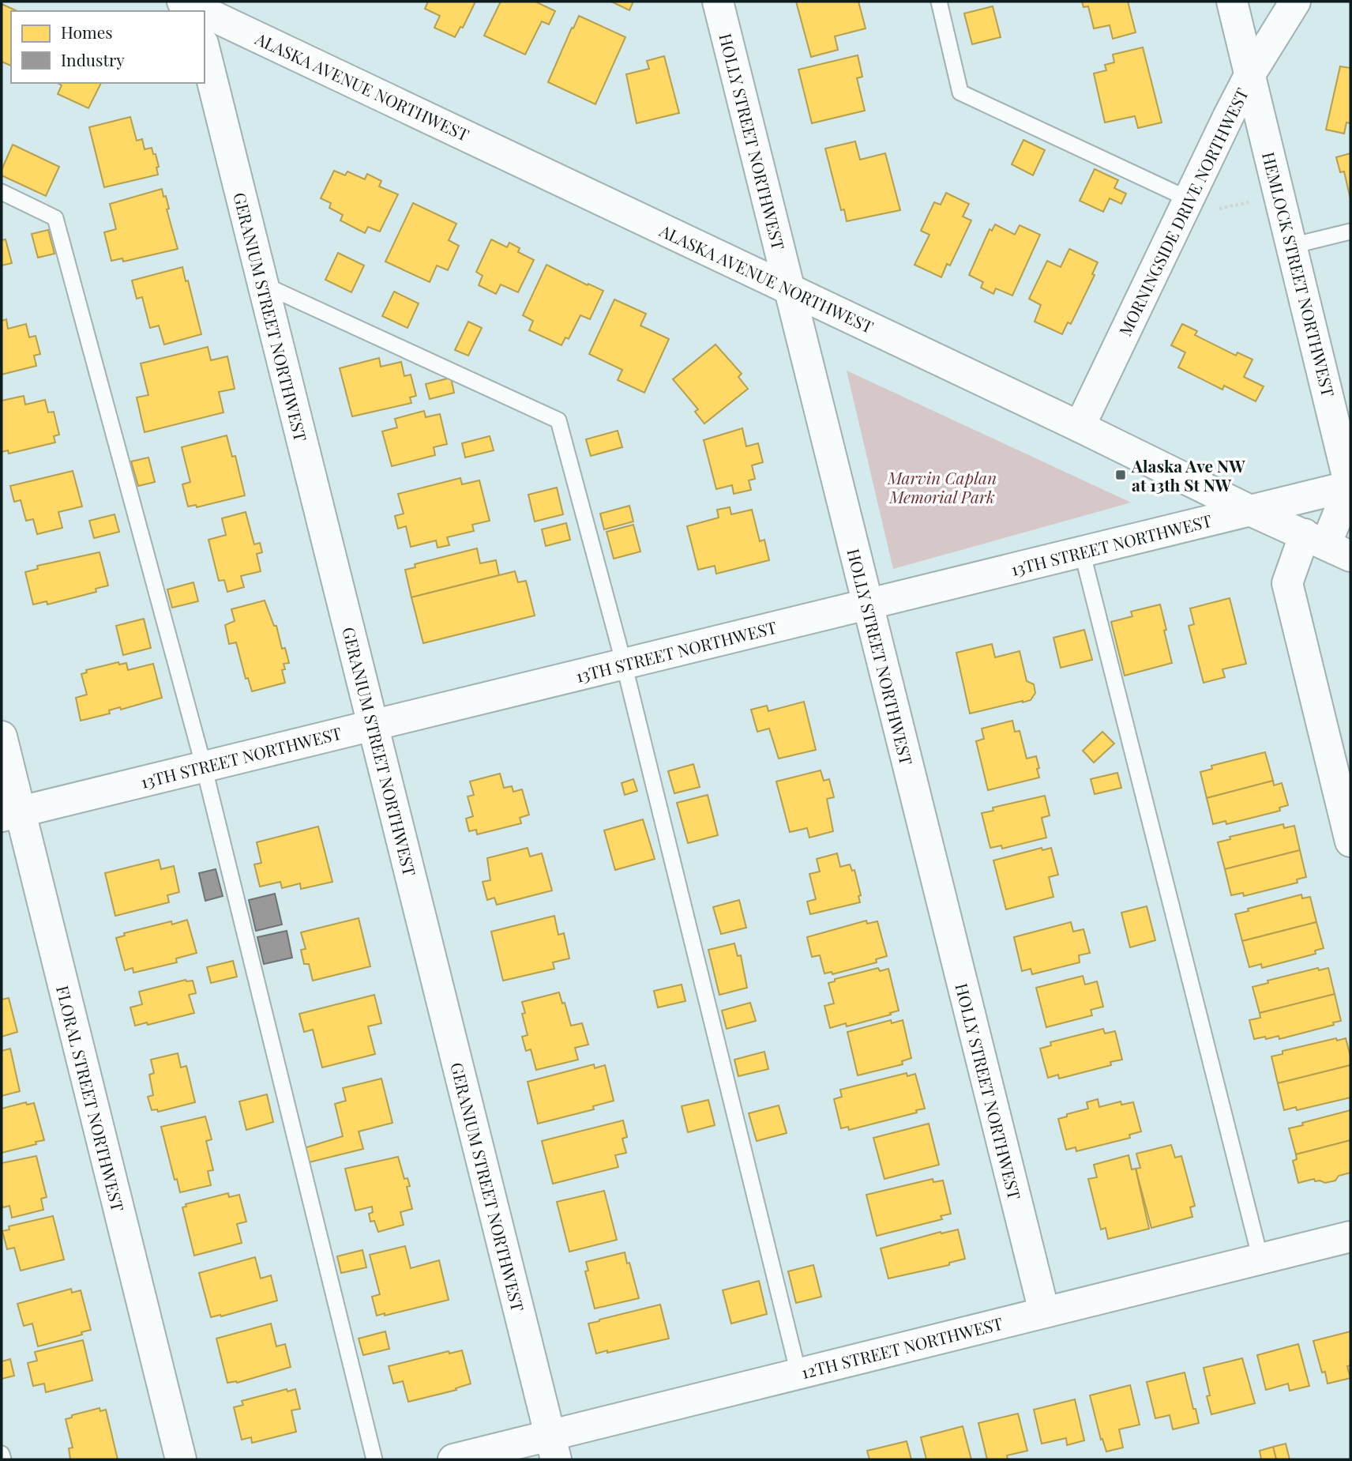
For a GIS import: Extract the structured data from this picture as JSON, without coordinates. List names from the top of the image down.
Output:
{
  "streets": {
    "street": [
      "ALASKA AVENUE NORTHWEST",
      "HOLLY STREET NORTHWEST",
      "MORNINGSIDE DRIVE NORTHWEST",
      "HEMLOCK STREET NORTHWEST",
      "GERANIUM STREET NORTHWEST",
      "13TH STREET NORTHWEST",
      "FLORAL STREET NORTHWEST",
      "12TH STREET NORTHWEST"
    ]
  },
  "crossings": [
    ["ALASKA AVENUE NORTHWEST", "HOLLY STREET NORTHWEST"],
    ["ALASKA AVENUE NORTHWEST", "MORNINGSIDE DRIVE NORTHWEST"],
    ["ALASKA AVENUE NORTHWEST", "13TH STREET NORTHWEST"],
    ["HOLLY STREET NORTHWEST", "13TH STREET NORTHWEST"],
    ["HOLLY STREET NORTHWEST", "12TH STREET NORTHWEST"],
    ["MORNINGSIDE DRIVE NORTHWEST", "HEMLOCK STREET NORTHWEST"],
    ["HEMLOCK STREET NORTHWEST", "13TH STREET NORTHWEST"],
    ["GERANIUM STREET NORTHWEST", "13TH STREET NORTHWEST"],
    ["GERANIUM STREET NORTHWEST", "12TH STREET NORTHWEST"],
    ["13TH STREET NORTHWEST", "FLORAL STREET NORTHWEST"]
  ],
  "parks": ["Marvin Caplan Memorial Park"],
  "places": {
    "transit": ["Alaska Ave NW at 13th St NW"]
  },
  "legend": ["Homes", "Industry"]
}
